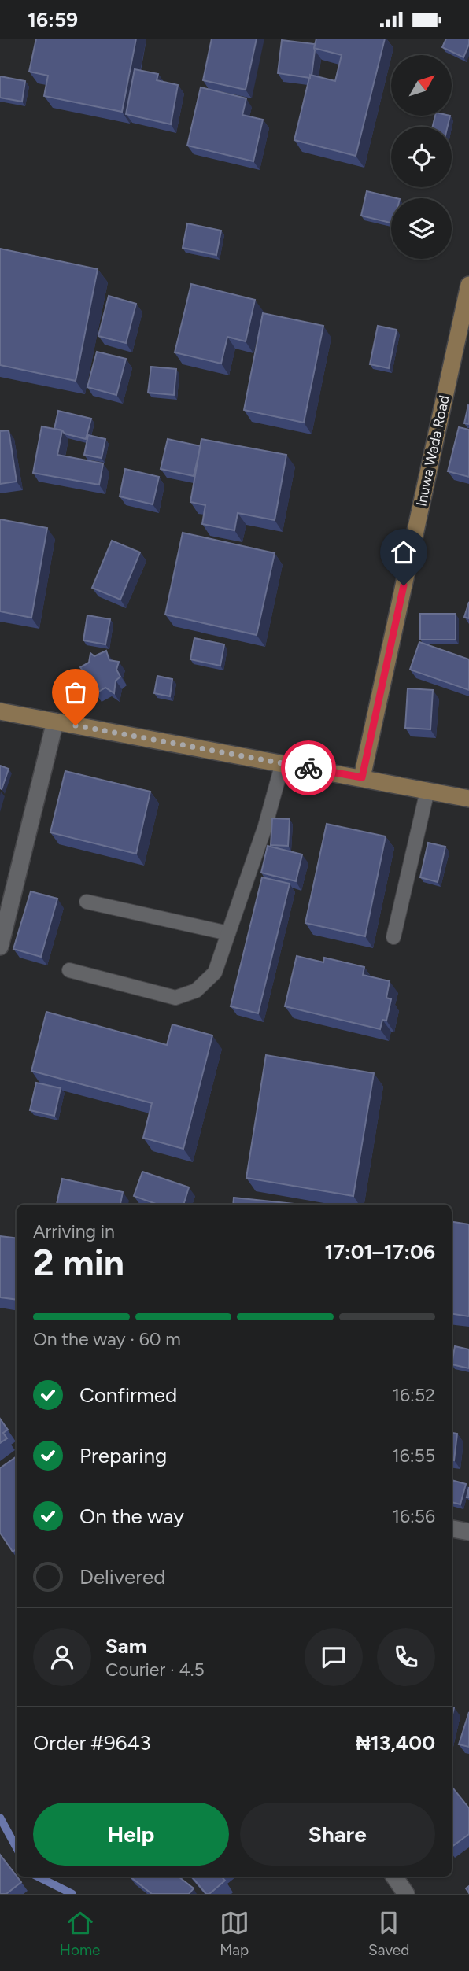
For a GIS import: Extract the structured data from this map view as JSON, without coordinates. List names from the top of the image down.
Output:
{
  "streets": {
    "street": ["Inuwa Wada Road"]
  },
  "north": "top right",
  "page": {
    "status": "16:59",
    "heading": ["2 min", "Arriving in", "17:01–17:06"],
    "panel": [
      "Sam",
      "Courier · 4.5",
      "Order #9643",
      "₦13,400"
    ],
    "bar": "On the way · 60 m",
    "list": [
      ["Confirmed", "16:52"],
      ["Preparing", "16:55"],
      ["On the way", "16:56"],
      "Delivered"
    ],
    "buttons": ["Help", "Share"],
    "tabs": ["Home", "Map", "Saved"]
  }
}
